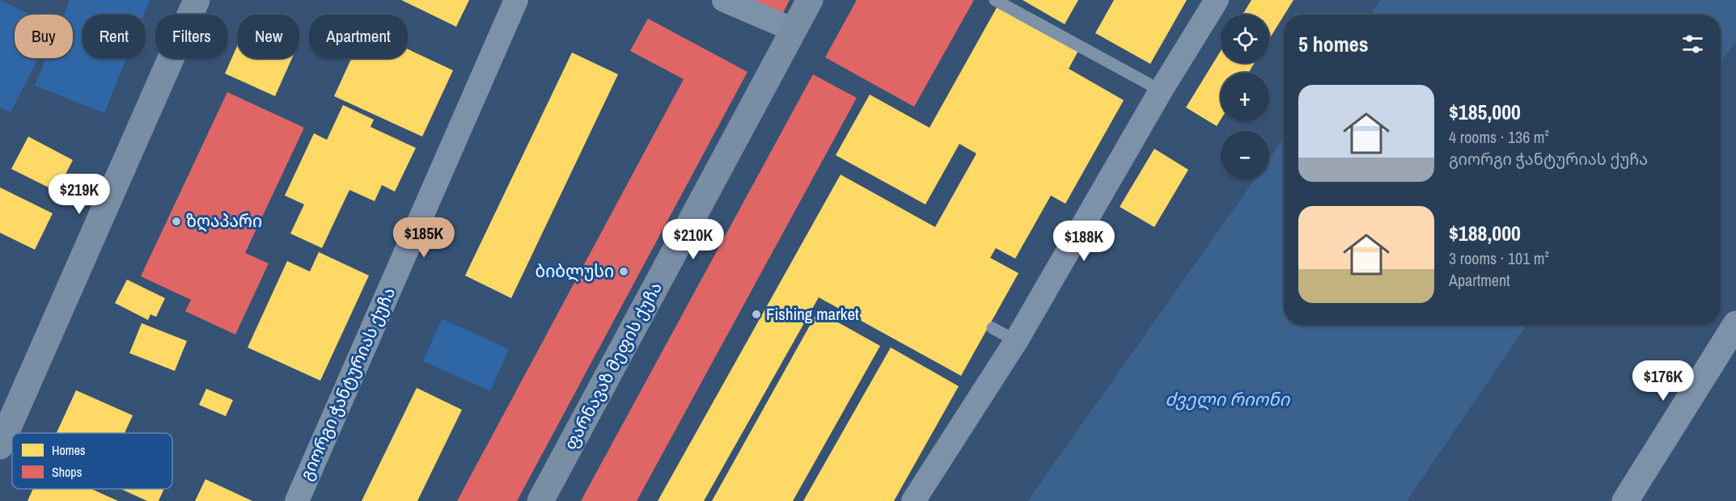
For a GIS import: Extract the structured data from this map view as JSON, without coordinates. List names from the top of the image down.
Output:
{
  "streets": {
    "main road": ["ფარნავაზ მეფის ქუჩა"],
    "street": ["გიორგი ჭანტურიას ქუჩა"]
  },
  "water": ["ძველი რიონი"],
  "places": ["ზღაპარი", "ბიბლუსი", "Fishing market"],
  "legend": ["Homes", "Shops"],
  "page": {
    "map_buttons": ["+", "−"],
    "chip": [
      "Buy",
      "Rent",
      "Filters",
      "New",
      "Apartment"
    ],
    "heading": "5 homes",
    "list": [
      {
        "name": "$185,000",
        "note": "4 rooms · 136 m² · გიორგი ჭანტურიას ქუჩა"
      },
      {
        "name": "$188,000",
        "note": "3 rooms · 101 m² · Apartment"
      }
    ],
    "price": [
      "$219K",
      "$185K",
      "$210K",
      "$188K",
      "$176K"
    ]
  }
}
